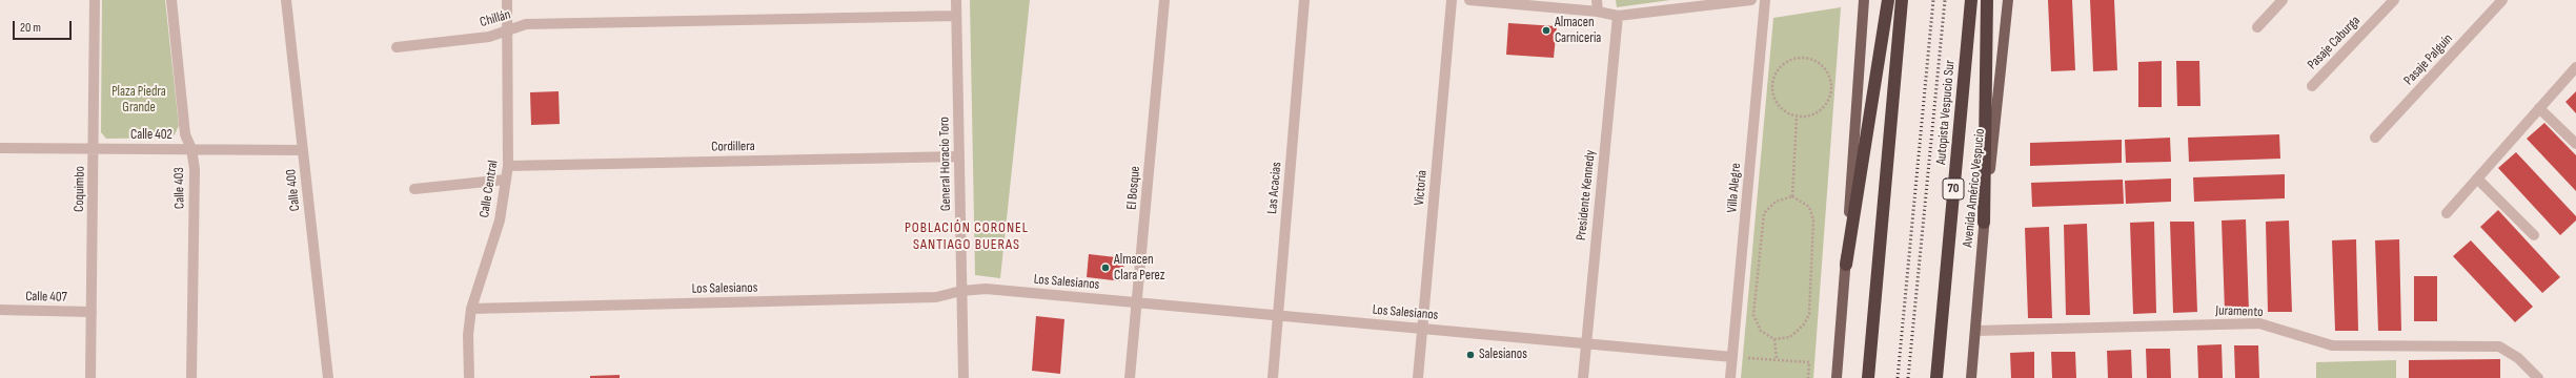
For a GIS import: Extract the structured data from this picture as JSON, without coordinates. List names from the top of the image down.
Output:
{
  "streets": {
    "highway": ["Autopista Vespucio Sur", "70"],
    "main road": ["Avenida Américo Vespucio"],
    "street": [
      "Chillán",
      "Pasaje Caburga",
      "Pasaje Palguín",
      "Calle 402",
      "Cordillera",
      "General Horacio Toro",
      "Calle 403",
      "El Bosque",
      "Las Acacias",
      "Victoria",
      "Villa Alegre",
      "Coquimbo",
      "Calle Central",
      "Calle 400",
      "Presidente Kennedy",
      "Los Salesianos",
      "Calle 407",
      "Juramento"
    ]
  },
  "crossings": [
    ["Chillán", "General Horacio Toro"],
    ["Chillán", "Calle Central"],
    ["Calle 402", "Calle 403"],
    ["Calle 402", "Coquimbo"],
    ["Calle 402", "Calle 400"],
    ["Cordillera", "General Horacio Toro"],
    ["Cordillera", "Calle Central"],
    ["General Horacio Toro", "Los Salesianos"],
    ["El Bosque", "Los Salesianos"],
    ["Las Acacias", "Los Salesianos"],
    ["Victoria", "Los Salesianos"],
    ["Villa Alegre", "Los Salesianos"],
    ["Avenida Américo Vespucio", "Juramento"],
    ["Coquimbo", "Calle 407"],
    ["Calle Central", "Los Salesianos"],
    ["Presidente Kennedy", "Los Salesianos"]
  ],
  "districts": ["POBLACIÓN CORONEL SANTIAGO BUERAS"],
  "parks": ["Plaza Piedra Grande"],
  "places": ["Almacen Carniceria", "Almacen Clara Perez", "Salesianos"],
  "scale_bar": "20 m"
}
